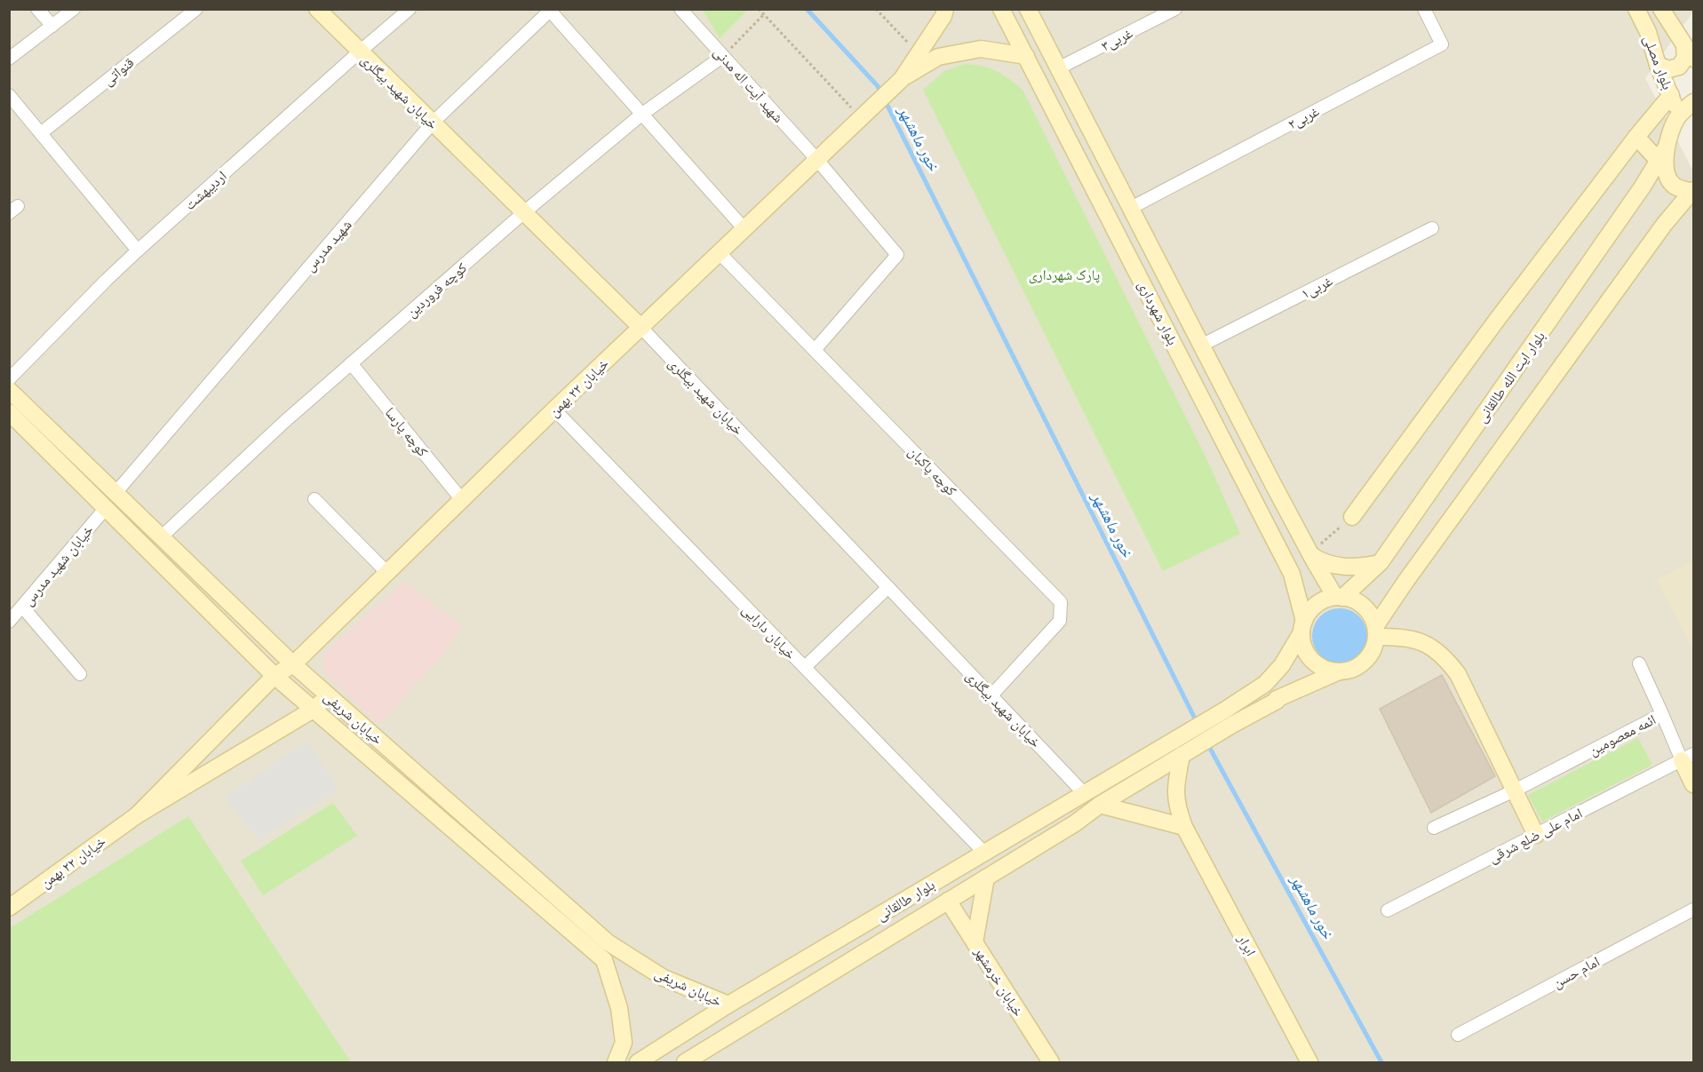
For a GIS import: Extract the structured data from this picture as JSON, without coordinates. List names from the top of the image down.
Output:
{
  "streets": {
    "main road": [
      "بلوار مصلی",
      "خیابان شهید بیگلری",
      "بلوار شهرداری",
      "بلوار ایت الله طالقانی",
      "خیابان ۲۲ بهمن",
      "خیابان شریفی",
      "ائمه معصومین",
      "بلوار طالقانی",
      "ابرار",
      "خیابان خرمشهر"
    ],
    "street": [
      "۳غربی",
      "قنواتی",
      "شهید آیت اله مدنی",
      "۲غربی",
      "اردیبهشت",
      "شهید مدرس",
      "۱غربی",
      "کوچه فروردین",
      "کوچه پارسا",
      "کوچه پاکبان",
      "خیابان شهید مدرس",
      "خیابان دارایی",
      "امام علی ضلع شرقی",
      "امام حسن"
    ]
  },
  "crossings": [
    ["۳غربی", "بلوار شهرداری"],
    ["شهید آیت اله مدنی", "کوچه فروردین"],
    ["شهید آیت اله مدنی", "خیابان ۲۲ بهمن"],
    ["شهید آیت اله مدنی", "کوچه پاکبان"],
    ["خیابان شهید بیگلری", "اردیبهشت"],
    ["خیابان شهید بیگلری", "شهید مدرس"],
    ["خیابان شهید بیگلری", "کوچه فروردین"],
    ["خیابان شهید بیگلری", "خیابان ۲۲ بهمن"],
    ["خیابان شهید بیگلری", "کوچه پاکبان"],
    ["خیابان شهید بیگلری", "بلوار طالقانی"],
    ["۲غربی", "بلوار شهرداری"],
    ["شهید مدرس", "خیابان شریفی"],
    ["۱غربی", "بلوار شهرداری"],
    ["کوچه فروردین", "کوچه پارسا"],
    ["کوچه فروردین", "خیابان شریفی"],
    ["بلوار شهرداری", "بلوار ایت الله طالقانی"],
    ["خیابان ۲۲ بهمن", "کوچه پارسا"],
    ["خیابان ۲۲ بهمن", "کوچه پاکبان"],
    ["خیابان ۲۲ بهمن", "خیابان دارایی"],
    ["خیابان ۲۲ بهمن", "خیابان شریفی"],
    ["خیابان شهید مدرس", "خیابان شریفی"],
    ["خیابان دارایی", "بلوار طالقانی"],
    ["خیابان شریفی", "بلوار طالقانی"],
    ["ائمه معصومین", "امام علی ضلع شرقی"],
    ["بلوار طالقانی", "ابرار"],
    ["بلوار طالقانی", "خیابان خرمشهر"]
  ],
  "water": ["خور ماهشهر"],
  "parks": ["پارک شهرداری"]
}
